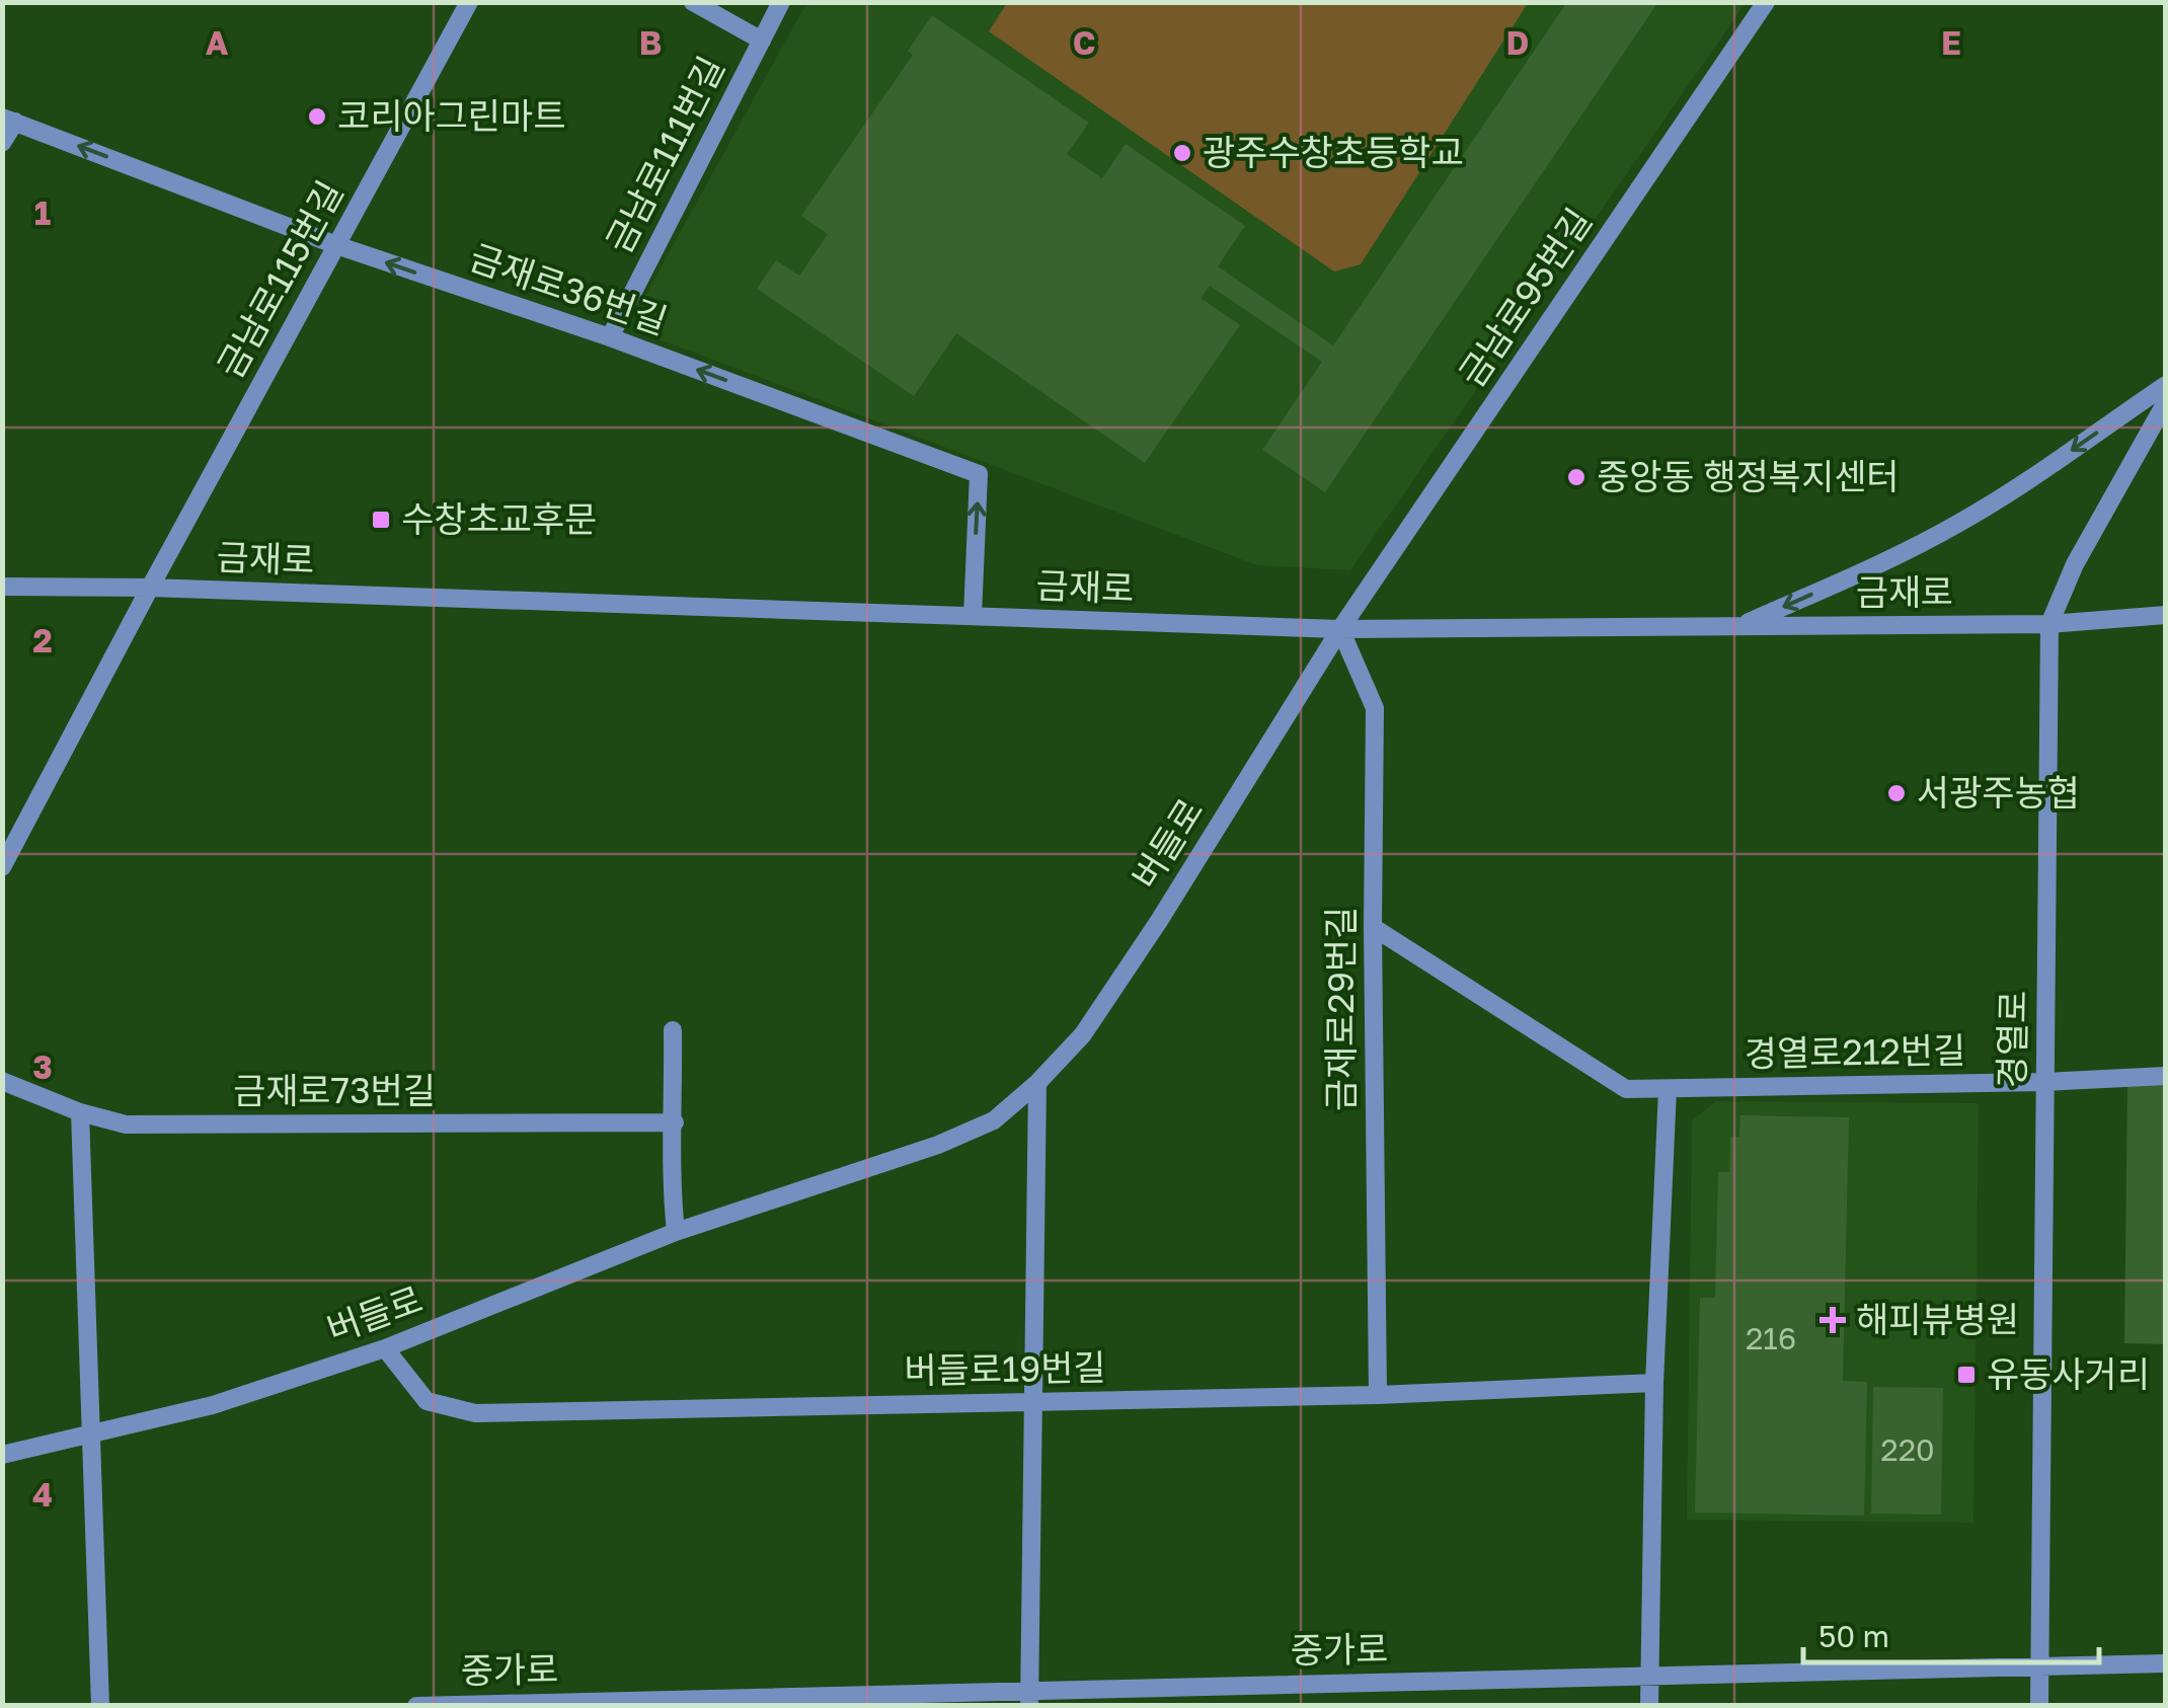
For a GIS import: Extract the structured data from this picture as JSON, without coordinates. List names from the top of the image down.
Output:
{
  "streets": {
    "street": [
      "금남로111번길",
      "금남로115번길",
      "금재로36번길",
      "금남로95번길",
      "금재로",
      "버들로",
      "금재로29번길",
      "경열로",
      "경열로212번길",
      "금재로73번길",
      "버들로19번길",
      "중가로"
    ]
  },
  "crossings": [
    ["금남로111번길", "금재로36번길"],
    ["금남로115번길", "금재로36번길"],
    ["금남로115번길", "금재로"],
    ["금재로36번길", "금재로"],
    ["금남로95번길", "금재로"],
    ["금남로95번길", "버들로"],
    ["금남로95번길", "금재로29번길"],
    ["금재로", "버들로"],
    ["금재로", "금재로29번길"],
    ["금재로", "경열로"],
    ["버들로", "금재로29번길"],
    ["버들로", "버들로19번길"],
    ["금재로29번길", "경열로212번길"],
    ["금재로29번길", "버들로19번길"],
    ["경열로", "경열로212번길"],
    ["경열로", "중가로"]
  ],
  "one_way": ["금재로36번길"],
  "places": {
    "other": [
      "코리아그린마트",
      "광주수창초등학교",
      "중앙동 행정복지센터",
      "서광주농협"
    ],
    "transit": ["수창초교후문", "유동사거리"],
    "health": ["해피뷰병원"]
  },
  "house_numbers": ["216", "220"],
  "scale_bar": "50 m",
  "grid": {
    "columns": [
      "A",
      "B",
      "C",
      "D",
      "E"
    ],
    "rows": [
      "1",
      "2",
      "3",
      "4"
    ]
  }
}
